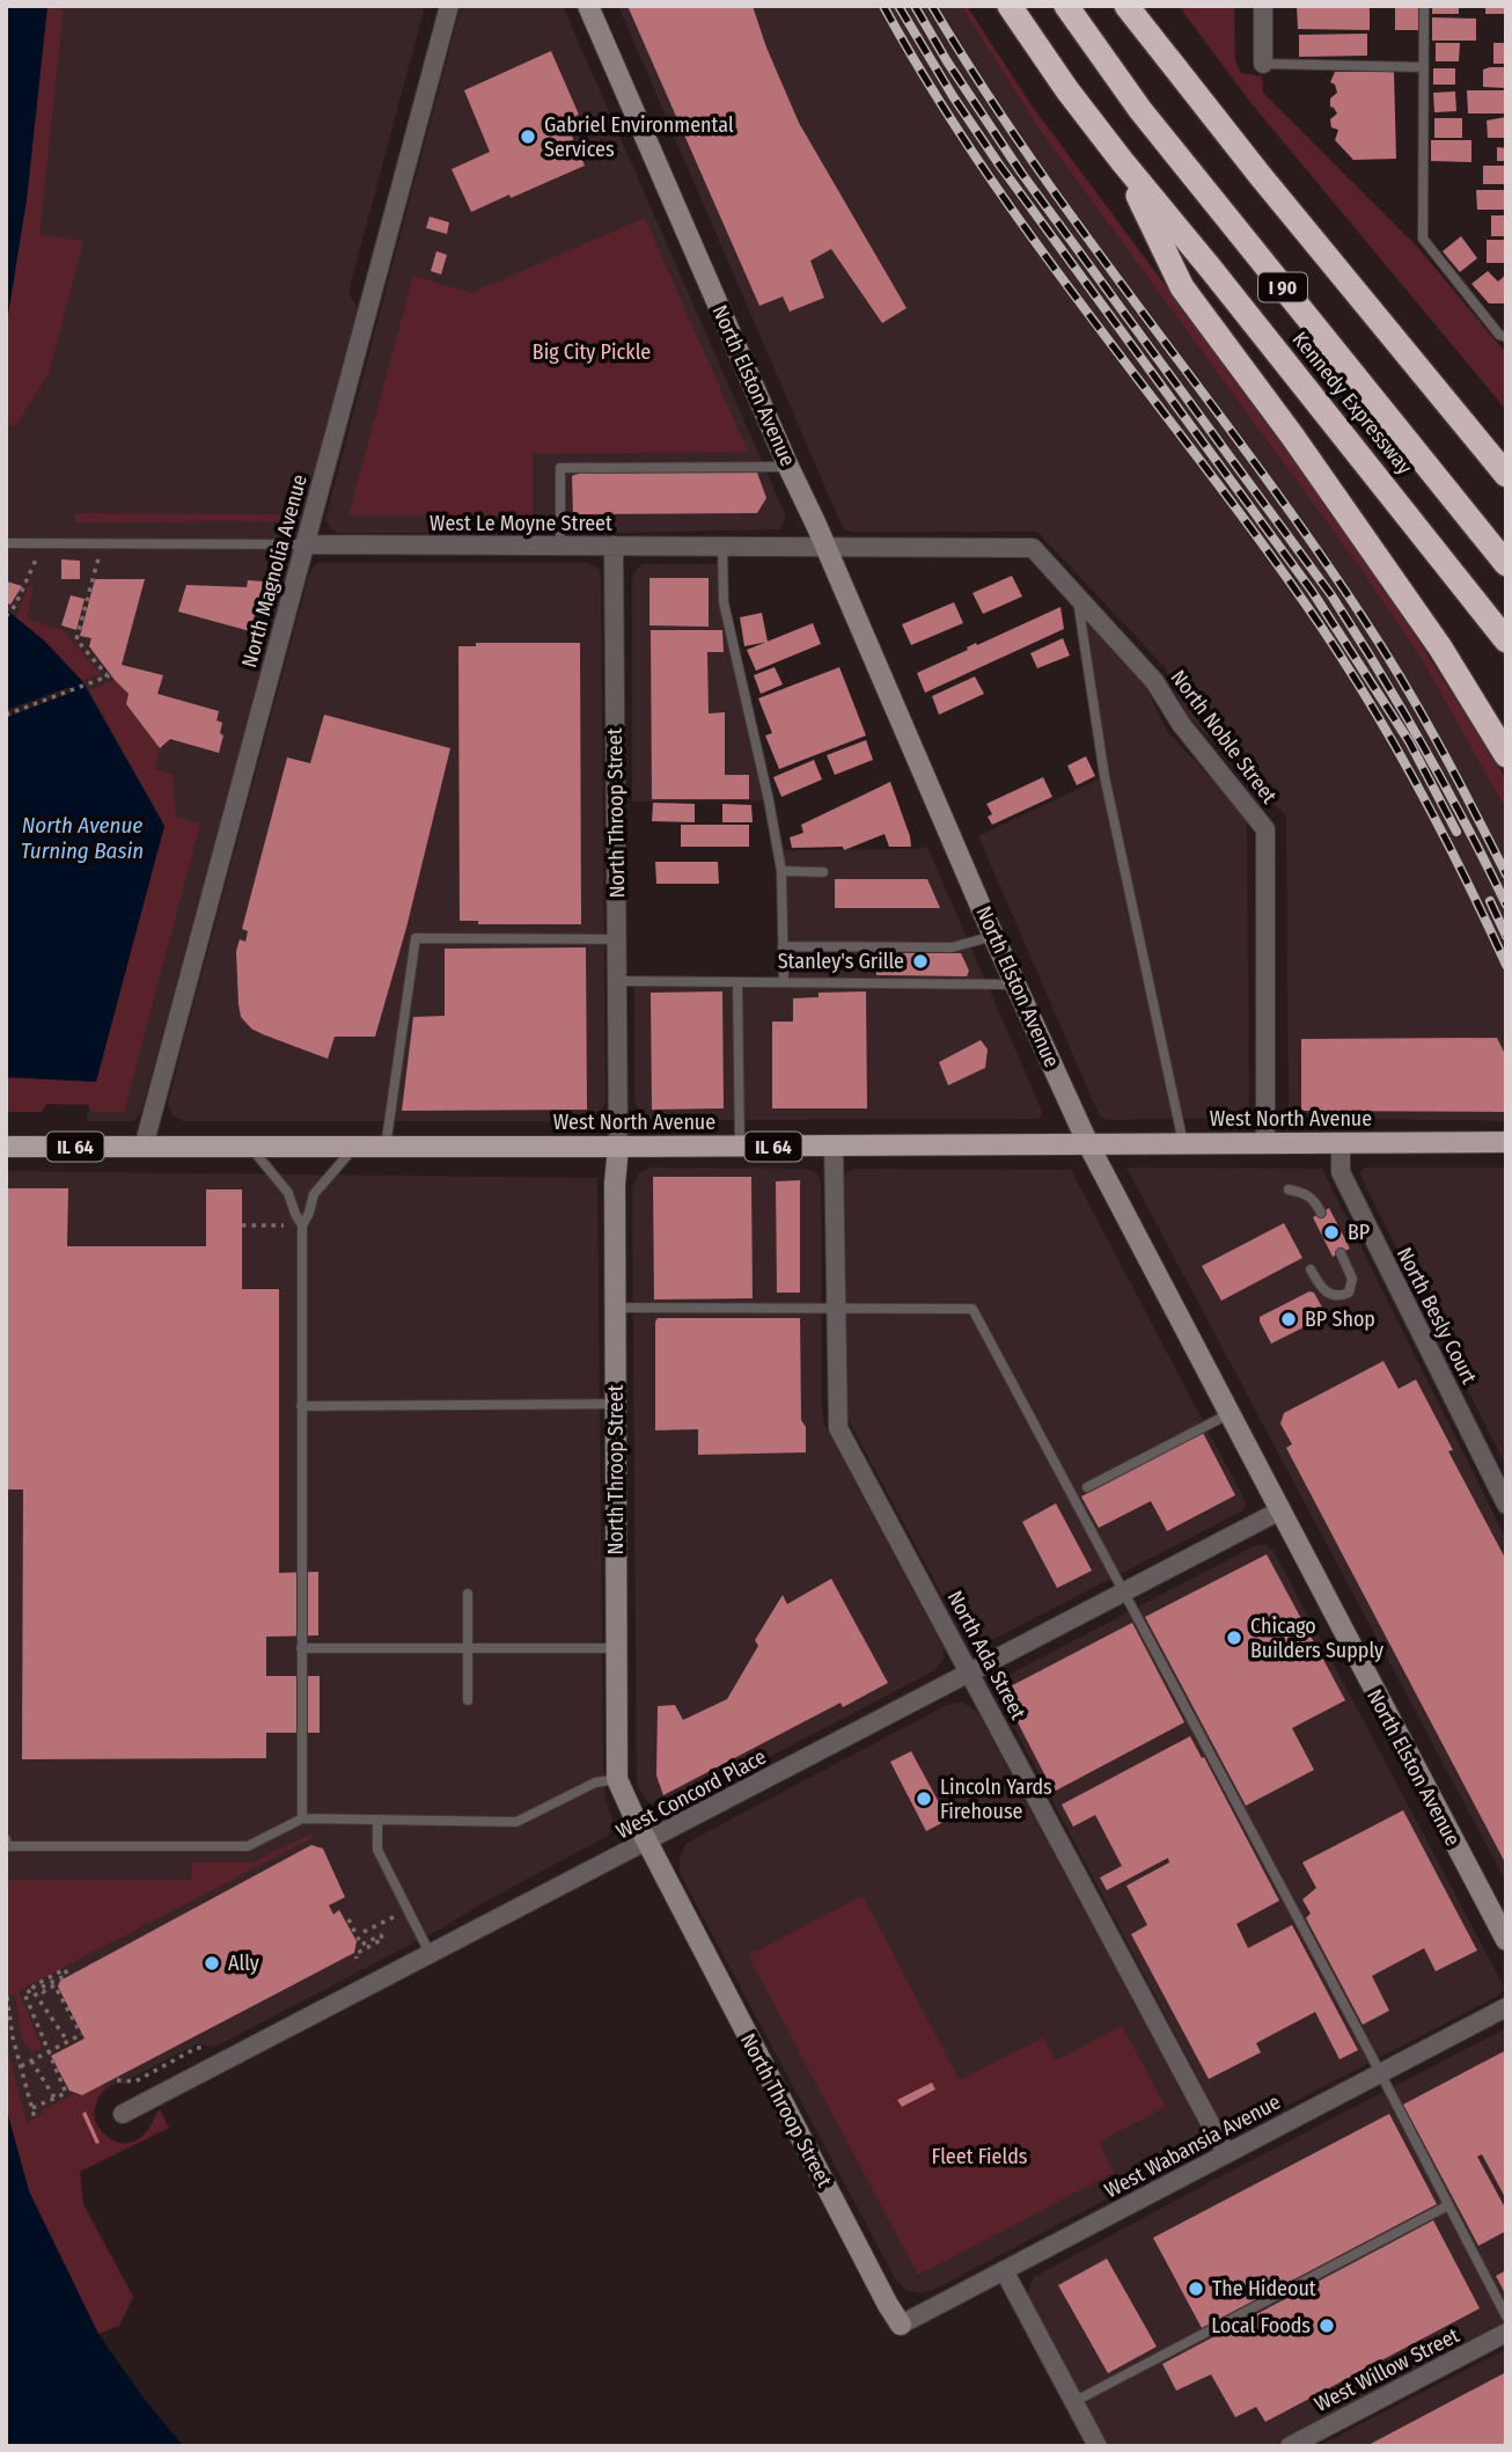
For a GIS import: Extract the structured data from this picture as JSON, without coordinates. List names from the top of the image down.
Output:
{
  "streets": {
    "highway": ["I 90", "Kennedy Expressway"],
    "main road": [
      "North Elston Avenue",
      "North Throop Street",
      "West North Avenue",
      "IL 64"
    ],
    "street": [
      "West Le Moyne Street",
      "North Magnolia Avenue",
      "North Noble Street",
      "North Besly Court",
      "North Ada Street",
      "West Concord Place",
      "West Wabansia Avenue",
      "West Willow Street"
    ]
  },
  "crossings": [
    ["North Elston Avenue", "West Le Moyne Street"],
    ["North Elston Avenue", "West North Avenue"],
    ["North Elston Avenue", "West Concord Place"],
    ["West Le Moyne Street", "North Magnolia Avenue"],
    ["West Le Moyne Street", "North Noble Street"],
    ["West Le Moyne Street", "North Throop Street"],
    ["North Magnolia Avenue", "West North Avenue"],
    ["North Noble Street", "West North Avenue"],
    ["North Throop Street", "West North Avenue"],
    ["North Throop Street", "West Concord Place"],
    ["North Throop Street", "West Wabansia Avenue"],
    ["West North Avenue", "North Besly Court"],
    ["West North Avenue", "North Ada Street"],
    ["North Ada Street", "West Concord Place"],
    ["North Ada Street", "West Wabansia Avenue"]
  ],
  "water": ["North Avenue Turning Basin"],
  "parks": ["Big City Pickle", "Fleet Fields"],
  "places": [
    "Gabriel Environmental Services",
    "Stanley's Grille",
    "BP",
    "BP Shop",
    "Chicago Builders Supply",
    "Lincoln Yards Firehouse",
    "Ally",
    "The Hideout",
    "Local Foods"
  ]
}
